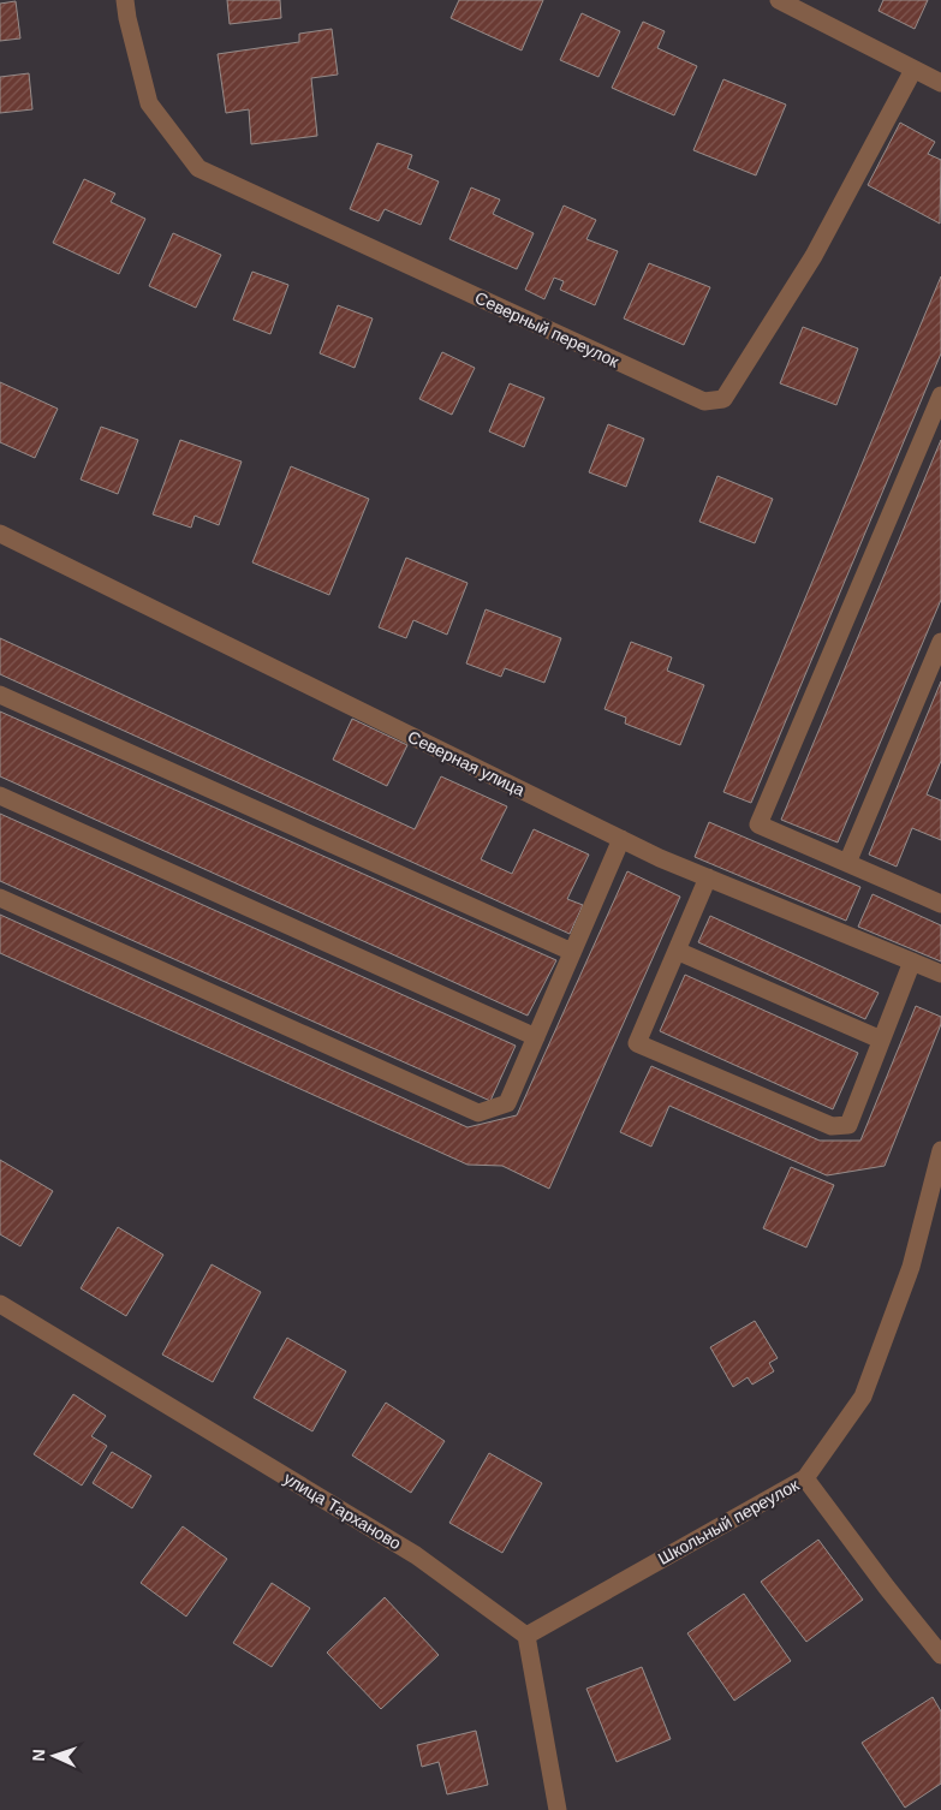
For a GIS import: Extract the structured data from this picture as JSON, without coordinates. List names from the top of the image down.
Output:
{
  "streets": {
    "street": [
      "Северный переулок",
      "Северная улица",
      "улица Тарханово",
      "Школьный переулок"
    ]
  },
  "crossings": [
    ["улица Тарханово", "Школьный переулок"]
  ],
  "north": "left"
}
